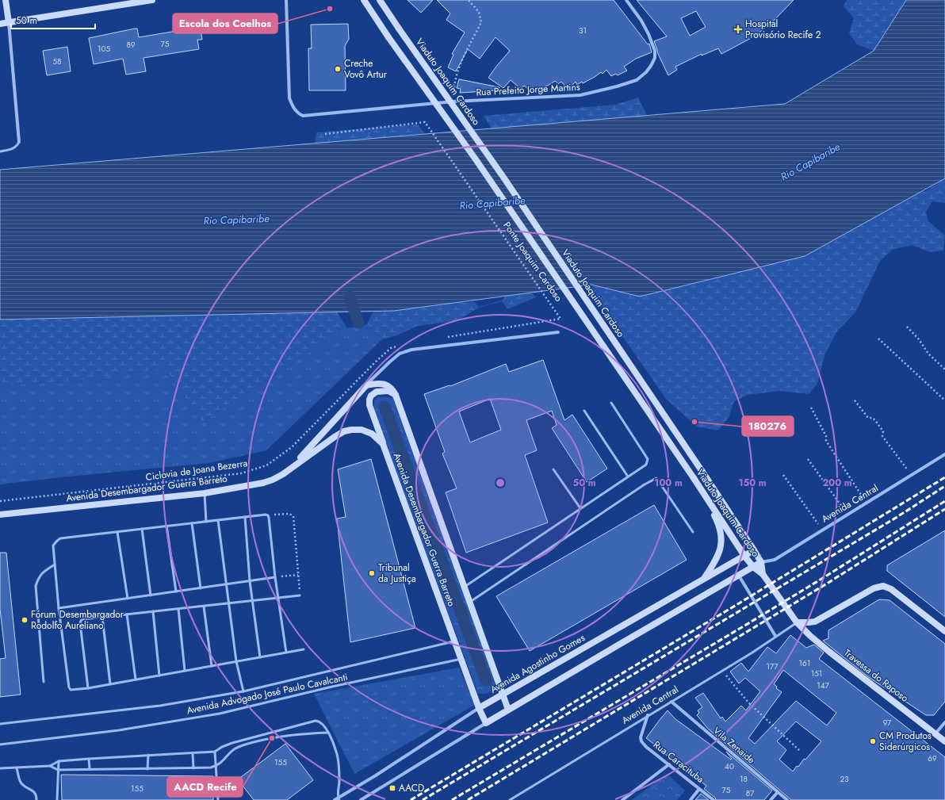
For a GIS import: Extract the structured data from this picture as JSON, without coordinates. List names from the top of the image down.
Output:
{
  "streets": {
    "street": [
      "Viaduto Joaquim Cardoso",
      "Rua Prefeito Jorge Martins",
      "Avenida Desembargador Guerra Barreto",
      "Avenida Central",
      "Avenida Agostinho Gomes",
      "Travessa do Raposo",
      "Vila Zenaide",
      "Rua Caracituba"
    ],
    "lane": ["Avenida Advogado José Paulo Cavalcanti"],
    "path": ["Ponte Joaquim Cardoso", "Ciclovia de Joana Bezerra"]
  },
  "crossings": [
    ["Viaduto Joaquim Cardoso", "Avenida Central"],
    ["Viaduto Joaquim Cardoso", "Avenida Agostinho Gomes"],
    ["Viaduto Joaquim Cardoso", "Travessa do Raposo"],
    ["Avenida Desembargador Guerra Barreto", "Avenida Agostinho Gomes"],
    ["Avenida Desembargador Guerra Barreto", "Avenida Advogado José Paulo Cavalcanti"],
    ["Avenida Central", "Travessa do Raposo"],
    ["Avenida Central", "Vila Zenaide"],
    ["Avenida Central", "Rua Caracituba"]
  ],
  "water": ["Rio Capibaribe"],
  "places": {
    "other": [
      "Escola dos Coelhos",
      "Creche Vovô Artur",
      "180276",
      "Tribunal da Justiça",
      "Fórum Desembargador Rodolfo Aureliano",
      "AACD Recife",
      "CM Produtos Siderúrgicos"
    ],
    "health": ["Hospital Provisório Recife 2"],
    "transit": ["AACD"]
  },
  "house_numbers": [
    "31",
    "75",
    "89",
    "105",
    "58",
    "161",
    "177",
    "151",
    "147",
    "97",
    "69",
    "155",
    "40",
    "18",
    "23",
    "155",
    "75",
    "87"
  ],
  "scale_bar": "50 m",
  "rings": [
    "50 m",
    "100 m",
    "150 m",
    "200 m"
  ]
}
